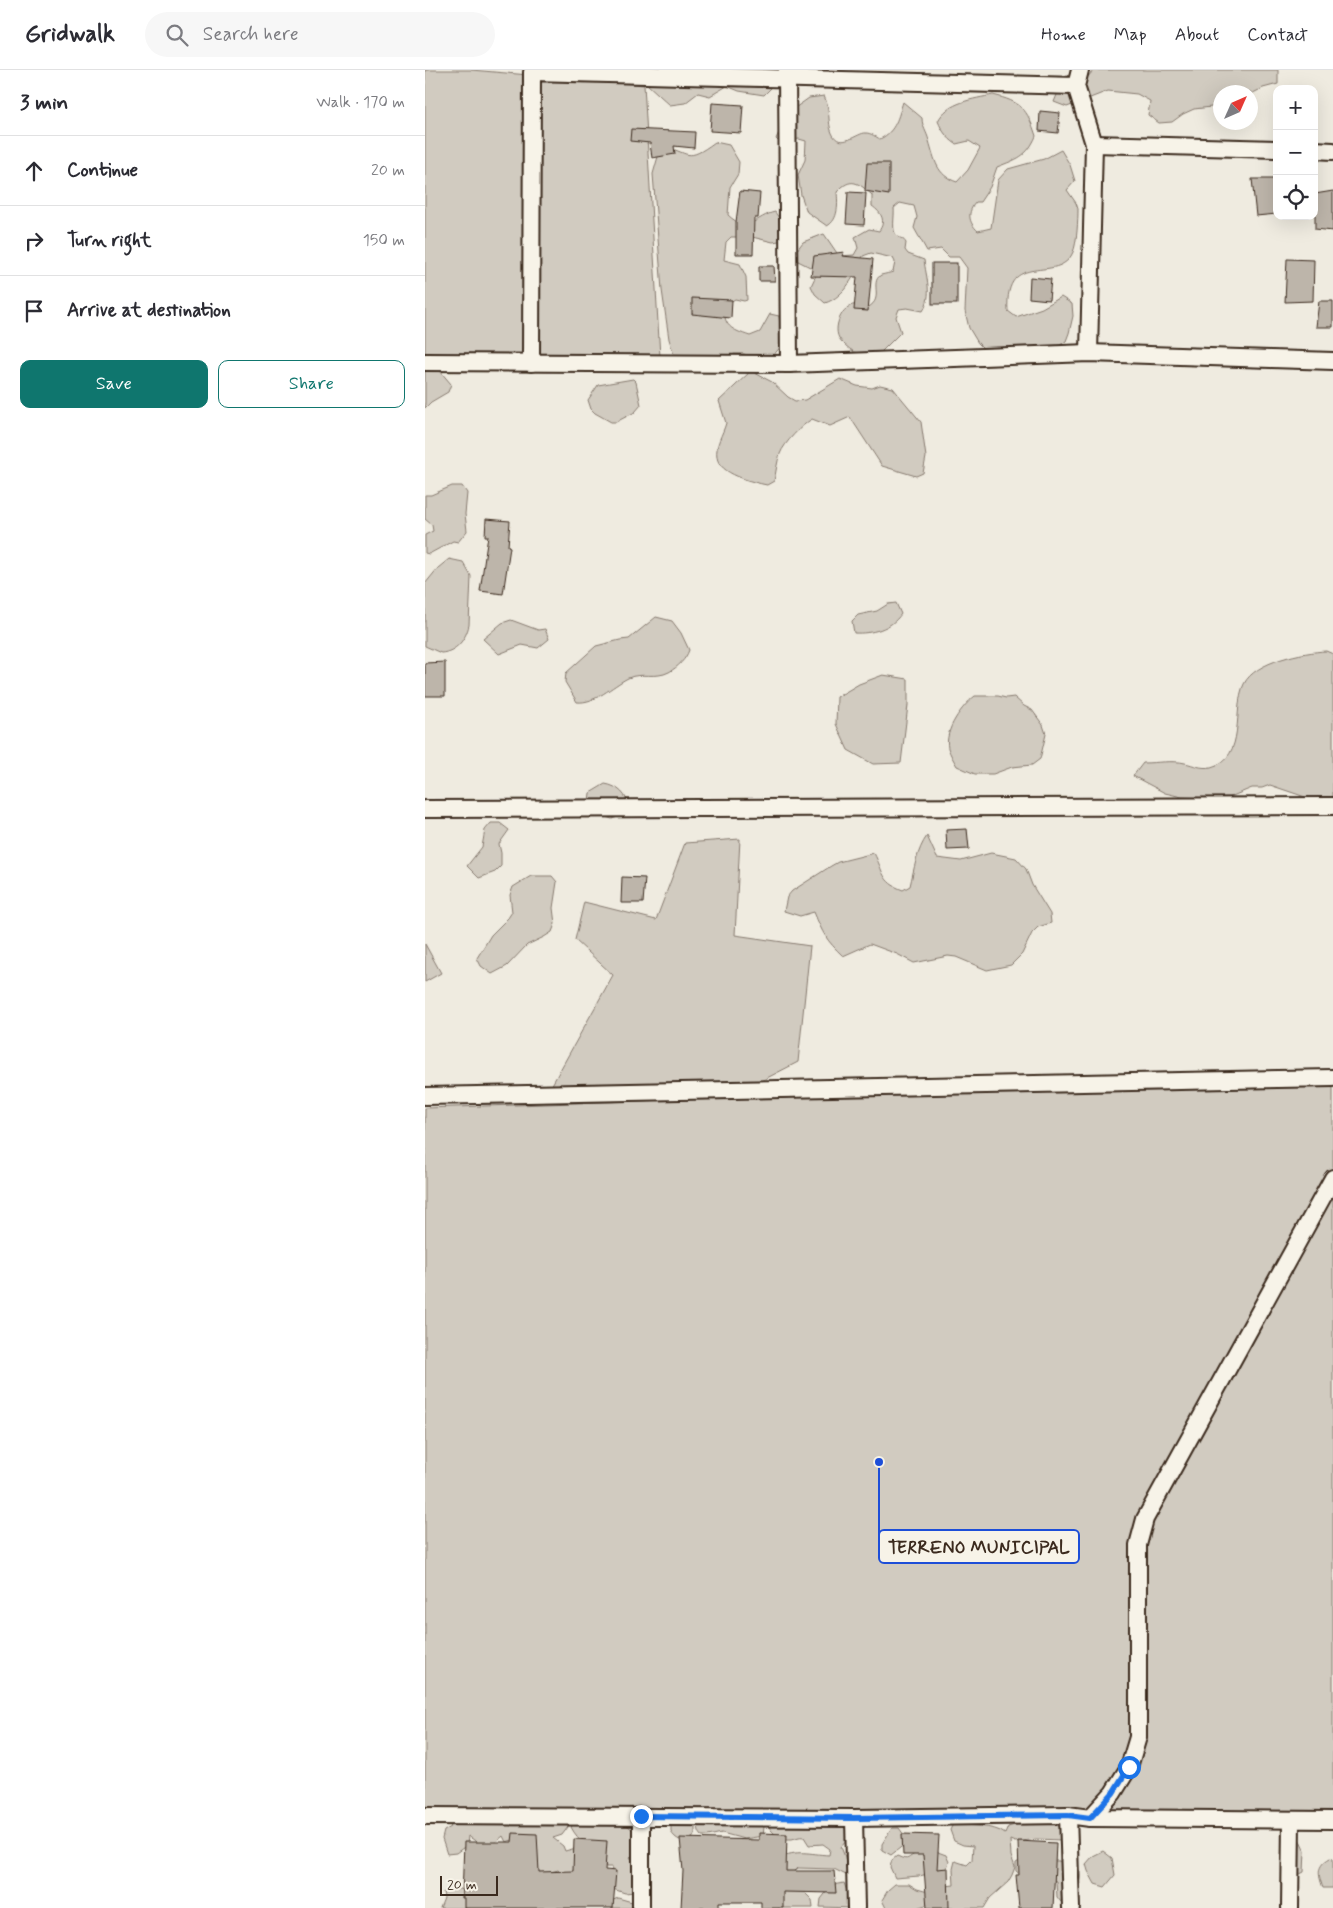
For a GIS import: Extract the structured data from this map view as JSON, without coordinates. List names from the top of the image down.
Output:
{
  "places": ["TERRENO MUNICIPAL"],
  "scale_bar": "20 m",
  "north": "top right",
  "page": {
    "header": "Gridwalk",
    "search": "Search here",
    "nav": [
      "Home",
      "Map",
      "About",
      "Contact"
    ],
    "heading": ["3 min", "Walk · 170 m"],
    "map_buttons": ["+", "−"],
    "list": [
      ["Continue", "20 m"],
      ["Turn right", "150 m"],
      "Arrive at destination"
    ],
    "buttons": ["Save", "Share"],
    "scale": "20 m"
  }
}
